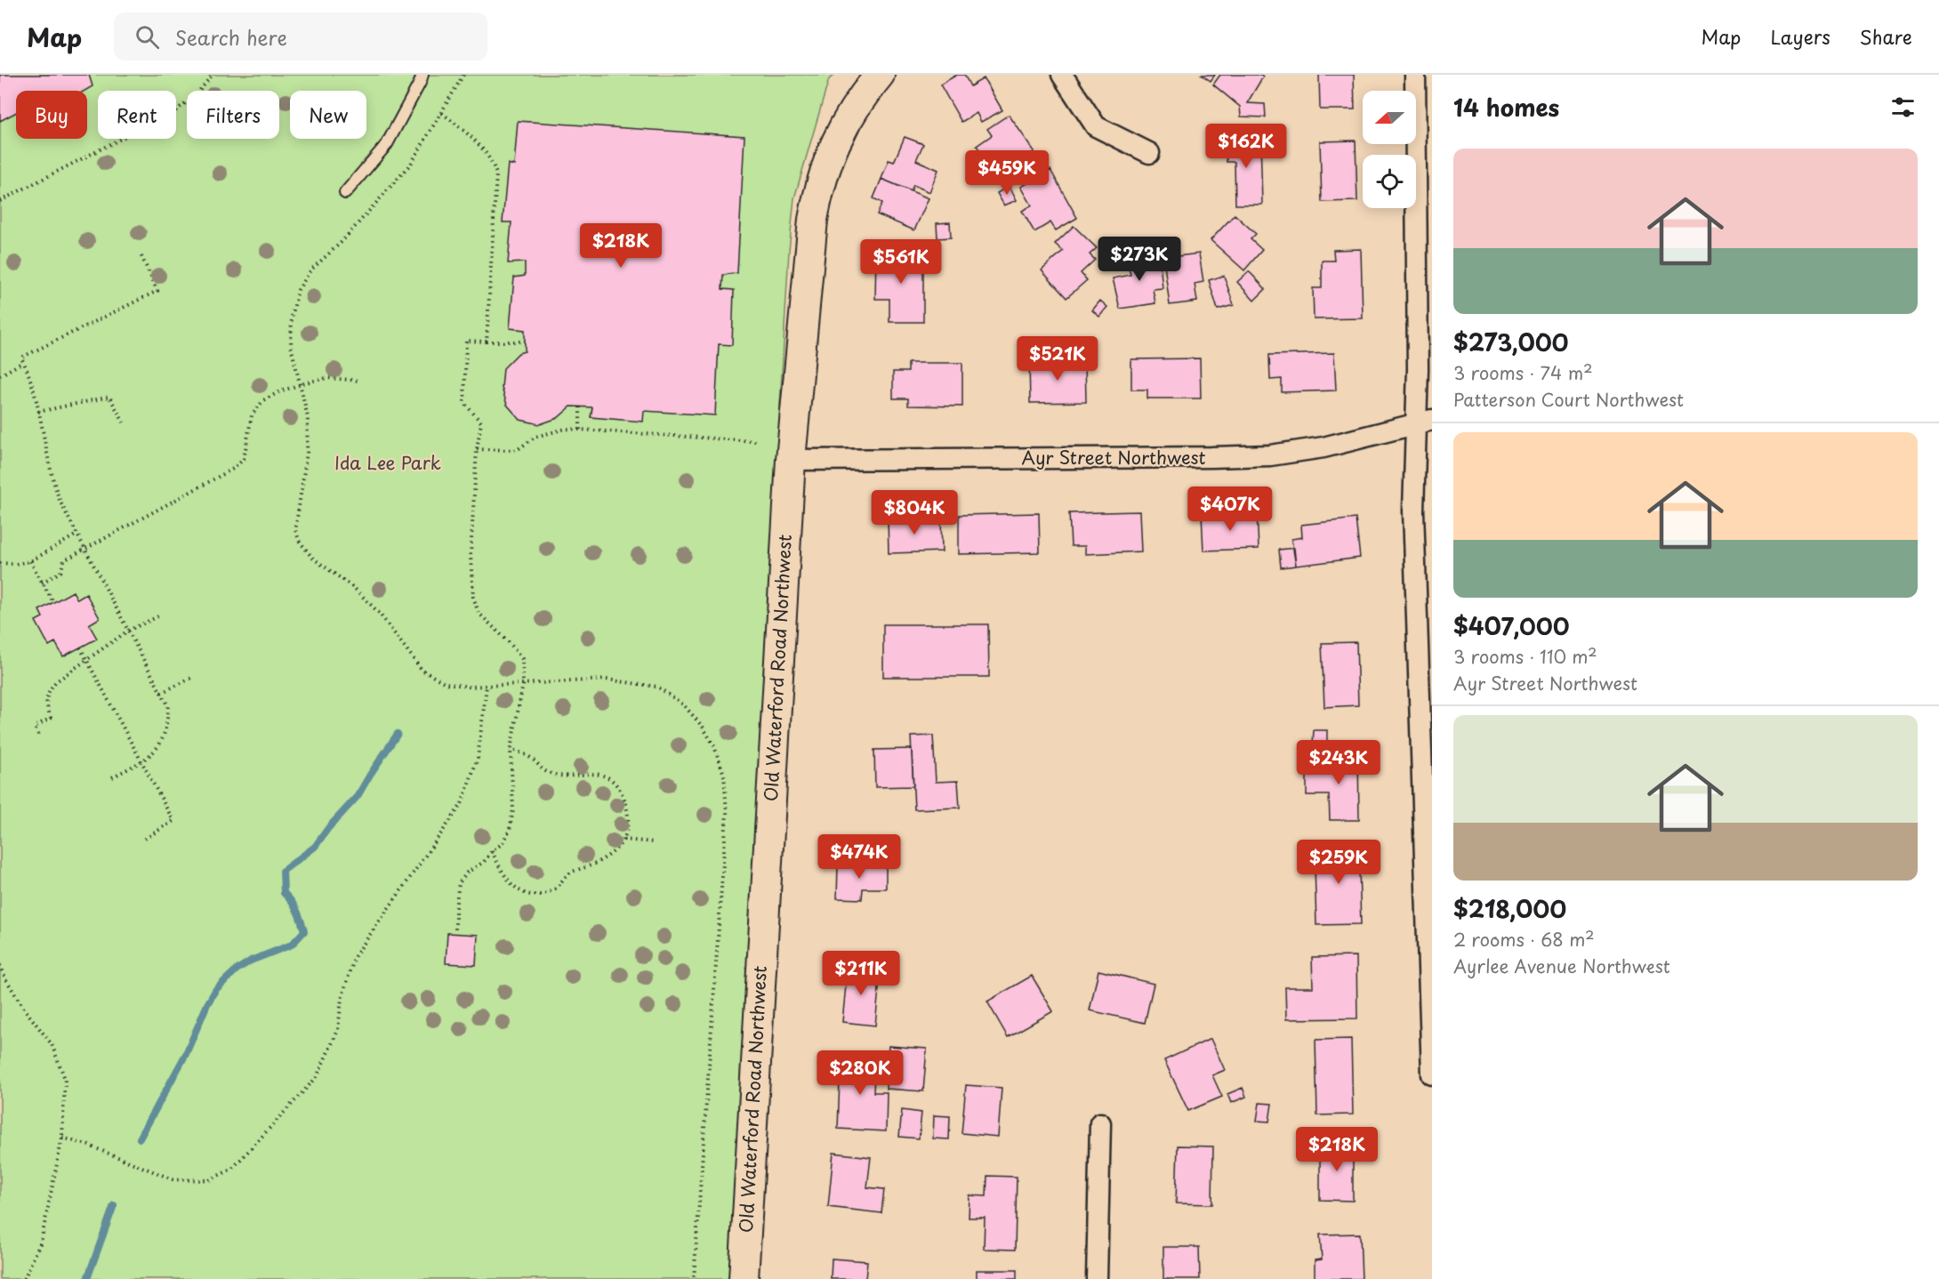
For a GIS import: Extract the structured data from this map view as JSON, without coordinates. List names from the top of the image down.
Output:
{
  "streets": {
    "street": ["Ayr Street Northwest", "Old Waterford Road Northwest"]
  },
  "crossings": [
    ["Ayr Street Northwest", "Old Waterford Road Northwest"]
  ],
  "parks": ["Ida Lee Park"],
  "north": "left",
  "page": {
    "header": "Map",
    "search": "Search here",
    "nav": ["Map", "Layers", "Share"],
    "heading": "14 homes",
    "chip": [
      "Buy",
      "Rent",
      "Filters",
      "New"
    ],
    "price": [
      "$162K",
      "$459K",
      "$218K",
      "$273K",
      "$561K",
      "$521K",
      "$407K",
      "$804K",
      "$243K",
      "$474K",
      "$259K",
      "$211K",
      "$280K",
      "$218K"
    ],
    "list": [
      {
        "name": "$273,000",
        "note": "3 rooms · 74 m² · Patterson Court Northwest"
      },
      {
        "name": "$407,000",
        "note": "3 rooms · 110 m² · Ayr Street Northwest"
      },
      {
        "name": "$218,000",
        "note": "2 rooms · 68 m² · Ayrlee Avenue Northwest"
      }
    ]
  }
}
